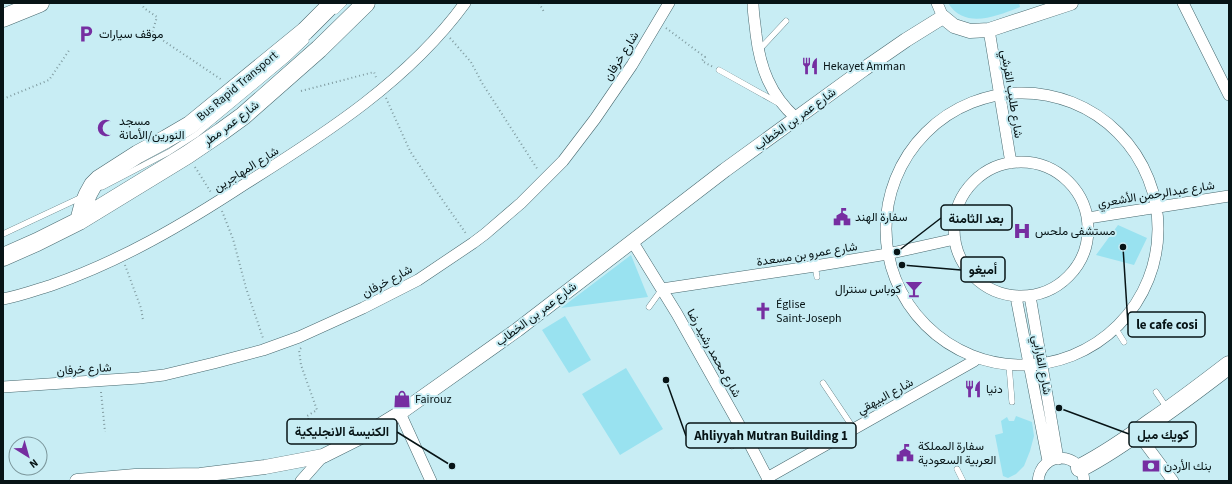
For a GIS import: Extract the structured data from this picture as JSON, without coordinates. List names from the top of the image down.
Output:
{
  "streets": {
    "main road": ["شارع عمر مطر"],
    "street": [
      "شارع خرفان",
      "شارع طليب القرشي",
      "شارع عمر بن الخطاب",
      "شارع المهاجرين",
      "شارع عبدالرحمن الأشعري",
      "شارع عمرو بن مسعدة",
      "شارع محمد رشيد رضا",
      "شارع الفارابي",
      "شارع البيهقي"
    ],
    "lane": ["Bus Rapid Transport"]
  },
  "crossings": [
    ["Bus Rapid Transport", "شارع عمر مطر"],
    ["شارع طليب القرشي", "شارع عبدالرحمن الأشعري"],
    ["شارع طليب القرشي", "شارع عمرو بن مسعدة"],
    ["شارع طليب القرشي", "شارع الفارابي"],
    ["شارع عمر بن الخطاب", "شارع محمد رشيد رضا"],
    ["شارع عبدالرحمن الأشعري", "شارع عمرو بن مسعدة"],
    ["شارع عبدالرحمن الأشعري", "شارع الفارابي"],
    ["شارع عمرو بن مسعدة", "شارع محمد رشيد رضا"],
    ["شارع عمرو بن مسعدة", "شارع الفارابي"],
    ["شارع محمد رشيد رضا", "شارع البيهقي"]
  ],
  "places": {
    "parking": ["موقف سيارات"],
    "restaurant": ["Hekayet Amman", "دنيا"],
    "mosque": ["مسجد النورين/الأمانة"],
    "public building": ["سفارة الهند", "سفارة المملكة العربية السعودية"],
    "hospital": ["مستشفى ملحس"],
    "other": [
      "le cafe cosi",
      "بعد الثامنة",
      "أميغو",
      "Ahliyyah Mutran Building 1",
      "كويك ميل",
      "الكنيسة الانجليكية"
    ],
    "bar": ["كوباس سنترال"],
    "church": ["Église Saint-Joseph"],
    "shop": ["Fairouz"],
    "bank": ["بنك الأردن"]
  },
  "north": "bottom right"
}
